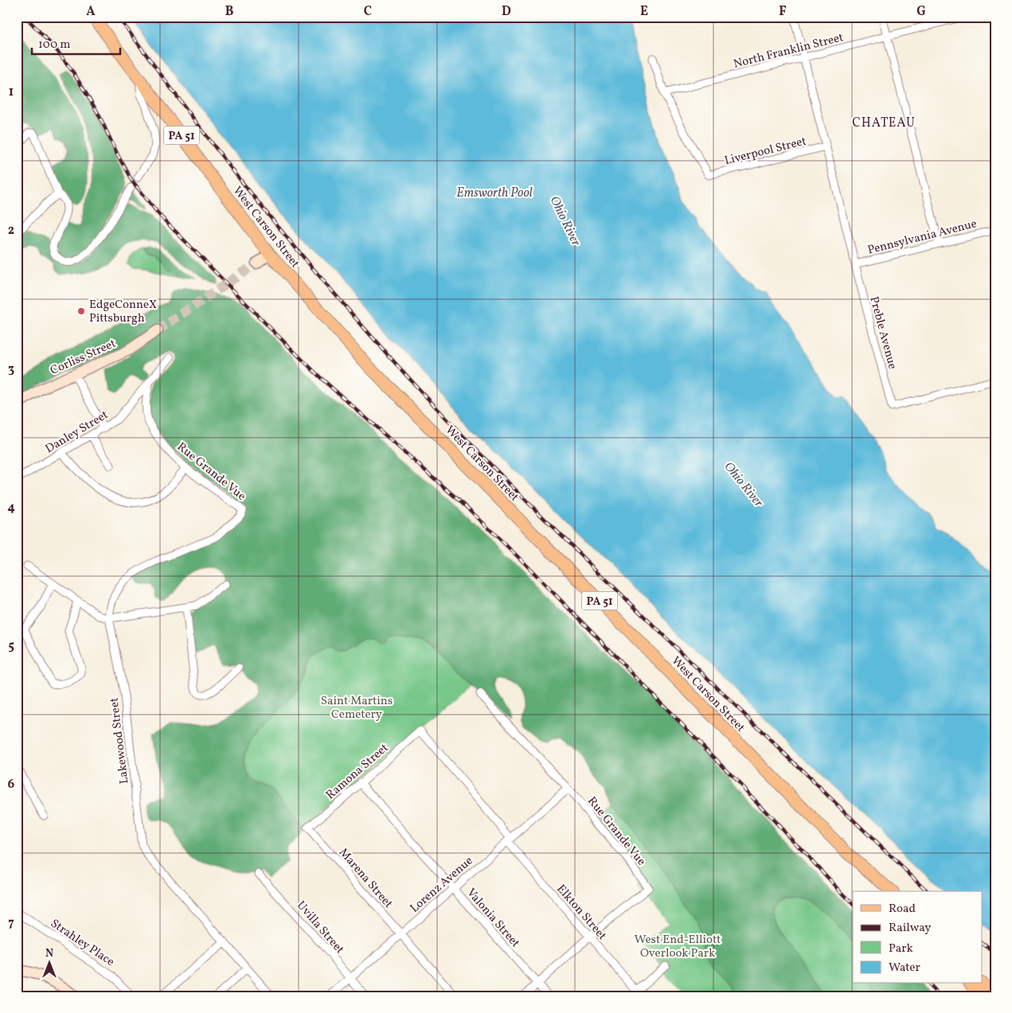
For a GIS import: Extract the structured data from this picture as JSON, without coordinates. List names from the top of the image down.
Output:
{
  "streets": {
    "main road": ["PA 51", "West Carson Street"],
    "street": [
      "North Franklin Street",
      "Liverpool Street",
      "Pennsylvania Avenue",
      "Preble Avenue",
      "Corliss Street",
      "Danley Street",
      "Rue Grande Vue",
      "Lakewood Street",
      "Ramona Street",
      "Marena Street",
      "Lorenz Avenue",
      "Elkton Street",
      "Valonia Street",
      "Uvilla Street",
      "Strahley Place"
    ]
  },
  "crossings": [
    ["North Franklin Street", "Liverpool Street"],
    ["North Franklin Street", "Preble Avenue"],
    ["Liverpool Street", "Preble Avenue"],
    ["Pennsylvania Avenue", "Preble Avenue"],
    ["Danley Street", "Rue Grande Vue"],
    ["Rue Grande Vue", "Lakewood Street"],
    ["Rue Grande Vue", "Lorenz Avenue"],
    ["Rue Grande Vue", "Elkton Street"],
    ["Ramona Street", "Marena Street"],
    ["Ramona Street", "Elkton Street"],
    ["Ramona Street", "Valonia Street"],
    ["Marena Street", "Lorenz Avenue"],
    ["Lorenz Avenue", "Elkton Street"],
    ["Lorenz Avenue", "Valonia Street"],
    ["Lorenz Avenue", "Uvilla Street"]
  ],
  "districts": ["CHATEAU"],
  "water": ["Emsworth Pool", "Ohio River"],
  "parks": ["Saint Martins Cemetery", "West End-Elliott Overlook Park"],
  "places": ["EdgeConneX Pittsburgh"],
  "legend": [
    "Road",
    "Railway",
    "Park",
    "Water"
  ],
  "scale_bar": "100 m",
  "north": "top",
  "grid": {
    "columns": [
      "A",
      "B",
      "C",
      "D",
      "E",
      "F",
      "G"
    ],
    "rows": [
      "1",
      "2",
      "3",
      "4",
      "5",
      "6",
      "7"
    ]
  }
}
